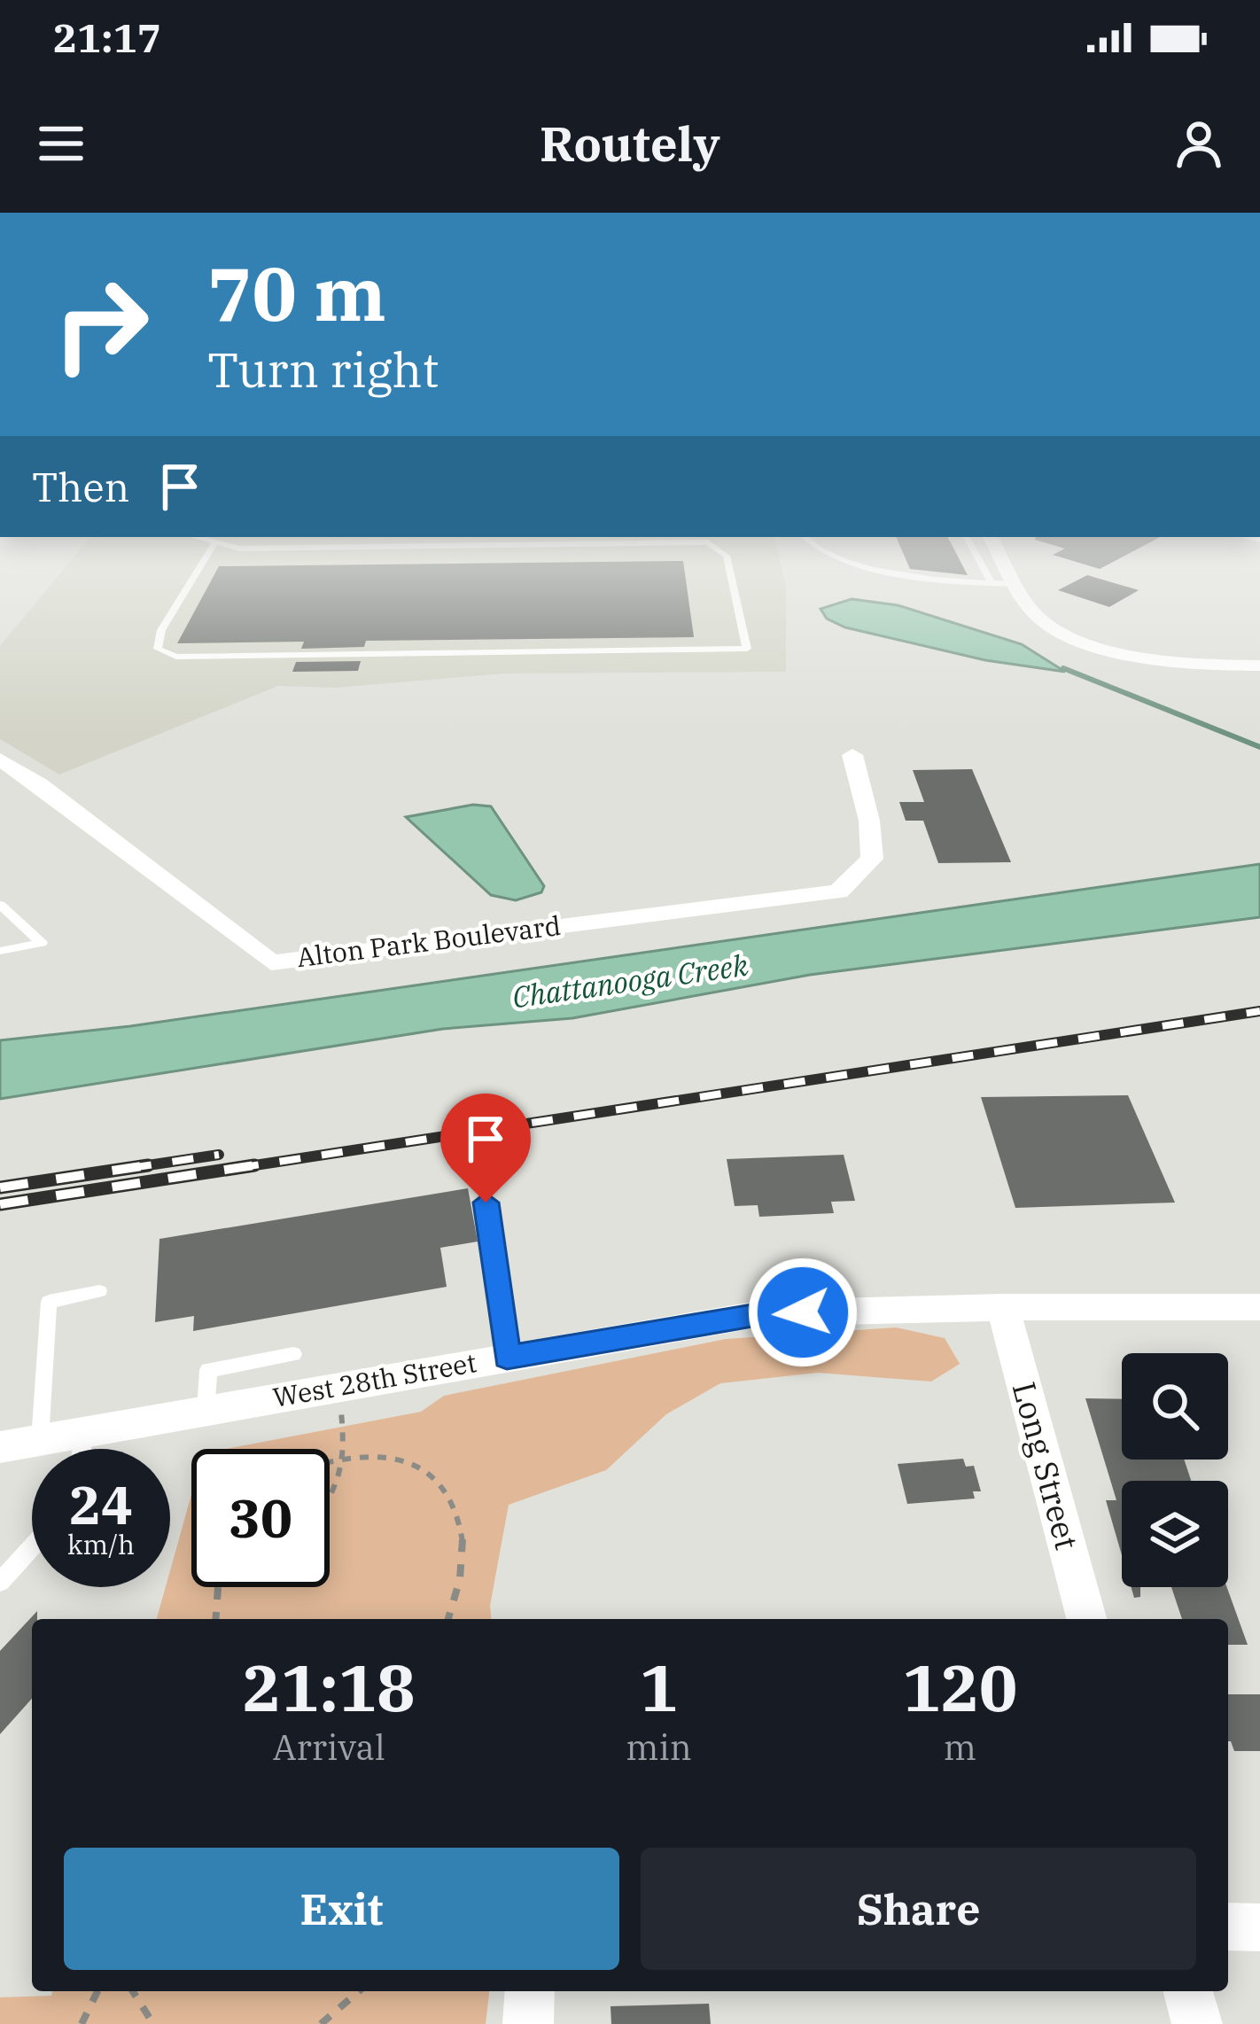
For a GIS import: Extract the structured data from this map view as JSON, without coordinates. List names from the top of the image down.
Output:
{
  "streets": {
    "street": ["Alton Park Boulevard", "West 28th Street", "Long Street"]
  },
  "crossings": [
    ["West 28th Street", "Long Street"]
  ],
  "water": ["Chattanooga Creek"],
  "page": {
    "status": "21:17",
    "header": "Routely",
    "turn": ["70 m", "Turn right"],
    "then": "Then",
    "speed": "24 km/h",
    "limit": "30",
    "eta": [
      "21:18",
      "Arrival",
      "1",
      "min",
      "120",
      "m"
    ],
    "buttons": ["Exit", "Share"]
  }
}
